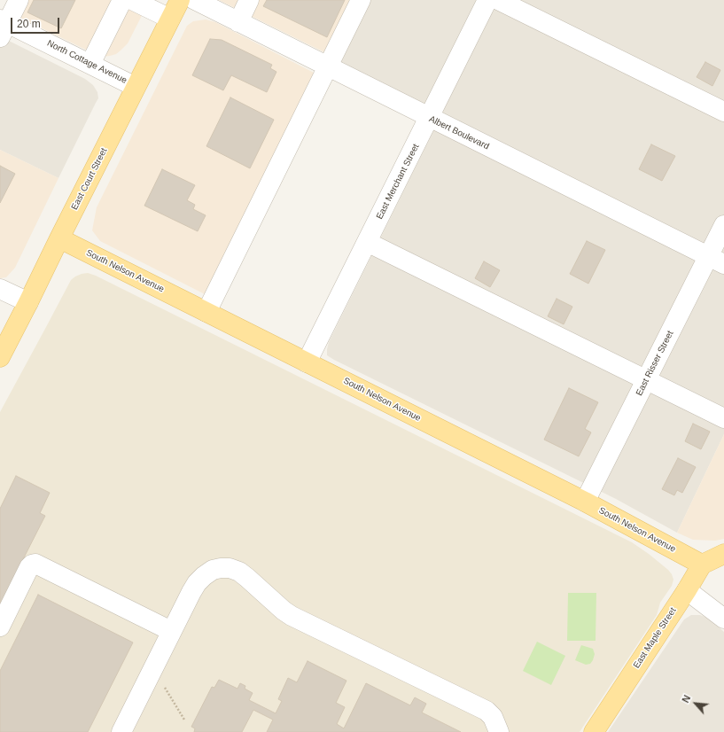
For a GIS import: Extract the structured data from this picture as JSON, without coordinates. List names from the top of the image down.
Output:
{
  "streets": {
    "main road": ["East Court Street", "South Nelson Avenue", "East Maple Street"],
    "street": [
      "North Cottage Avenue",
      "Albert Boulevard",
      "East Merchant Street",
      "East Risser Street"
    ]
  },
  "crossings": [
    ["North Cottage Avenue", "East Court Street"],
    ["Albert Boulevard", "East Merchant Street"],
    ["Albert Boulevard", "East Risser Street"],
    ["East Court Street", "South Nelson Avenue"],
    ["East Merchant Street", "South Nelson Avenue"],
    ["South Nelson Avenue", "East Risser Street"],
    ["South Nelson Avenue", "East Maple Street"]
  ],
  "scale_bar": "20 m",
  "north": "top left"
}
